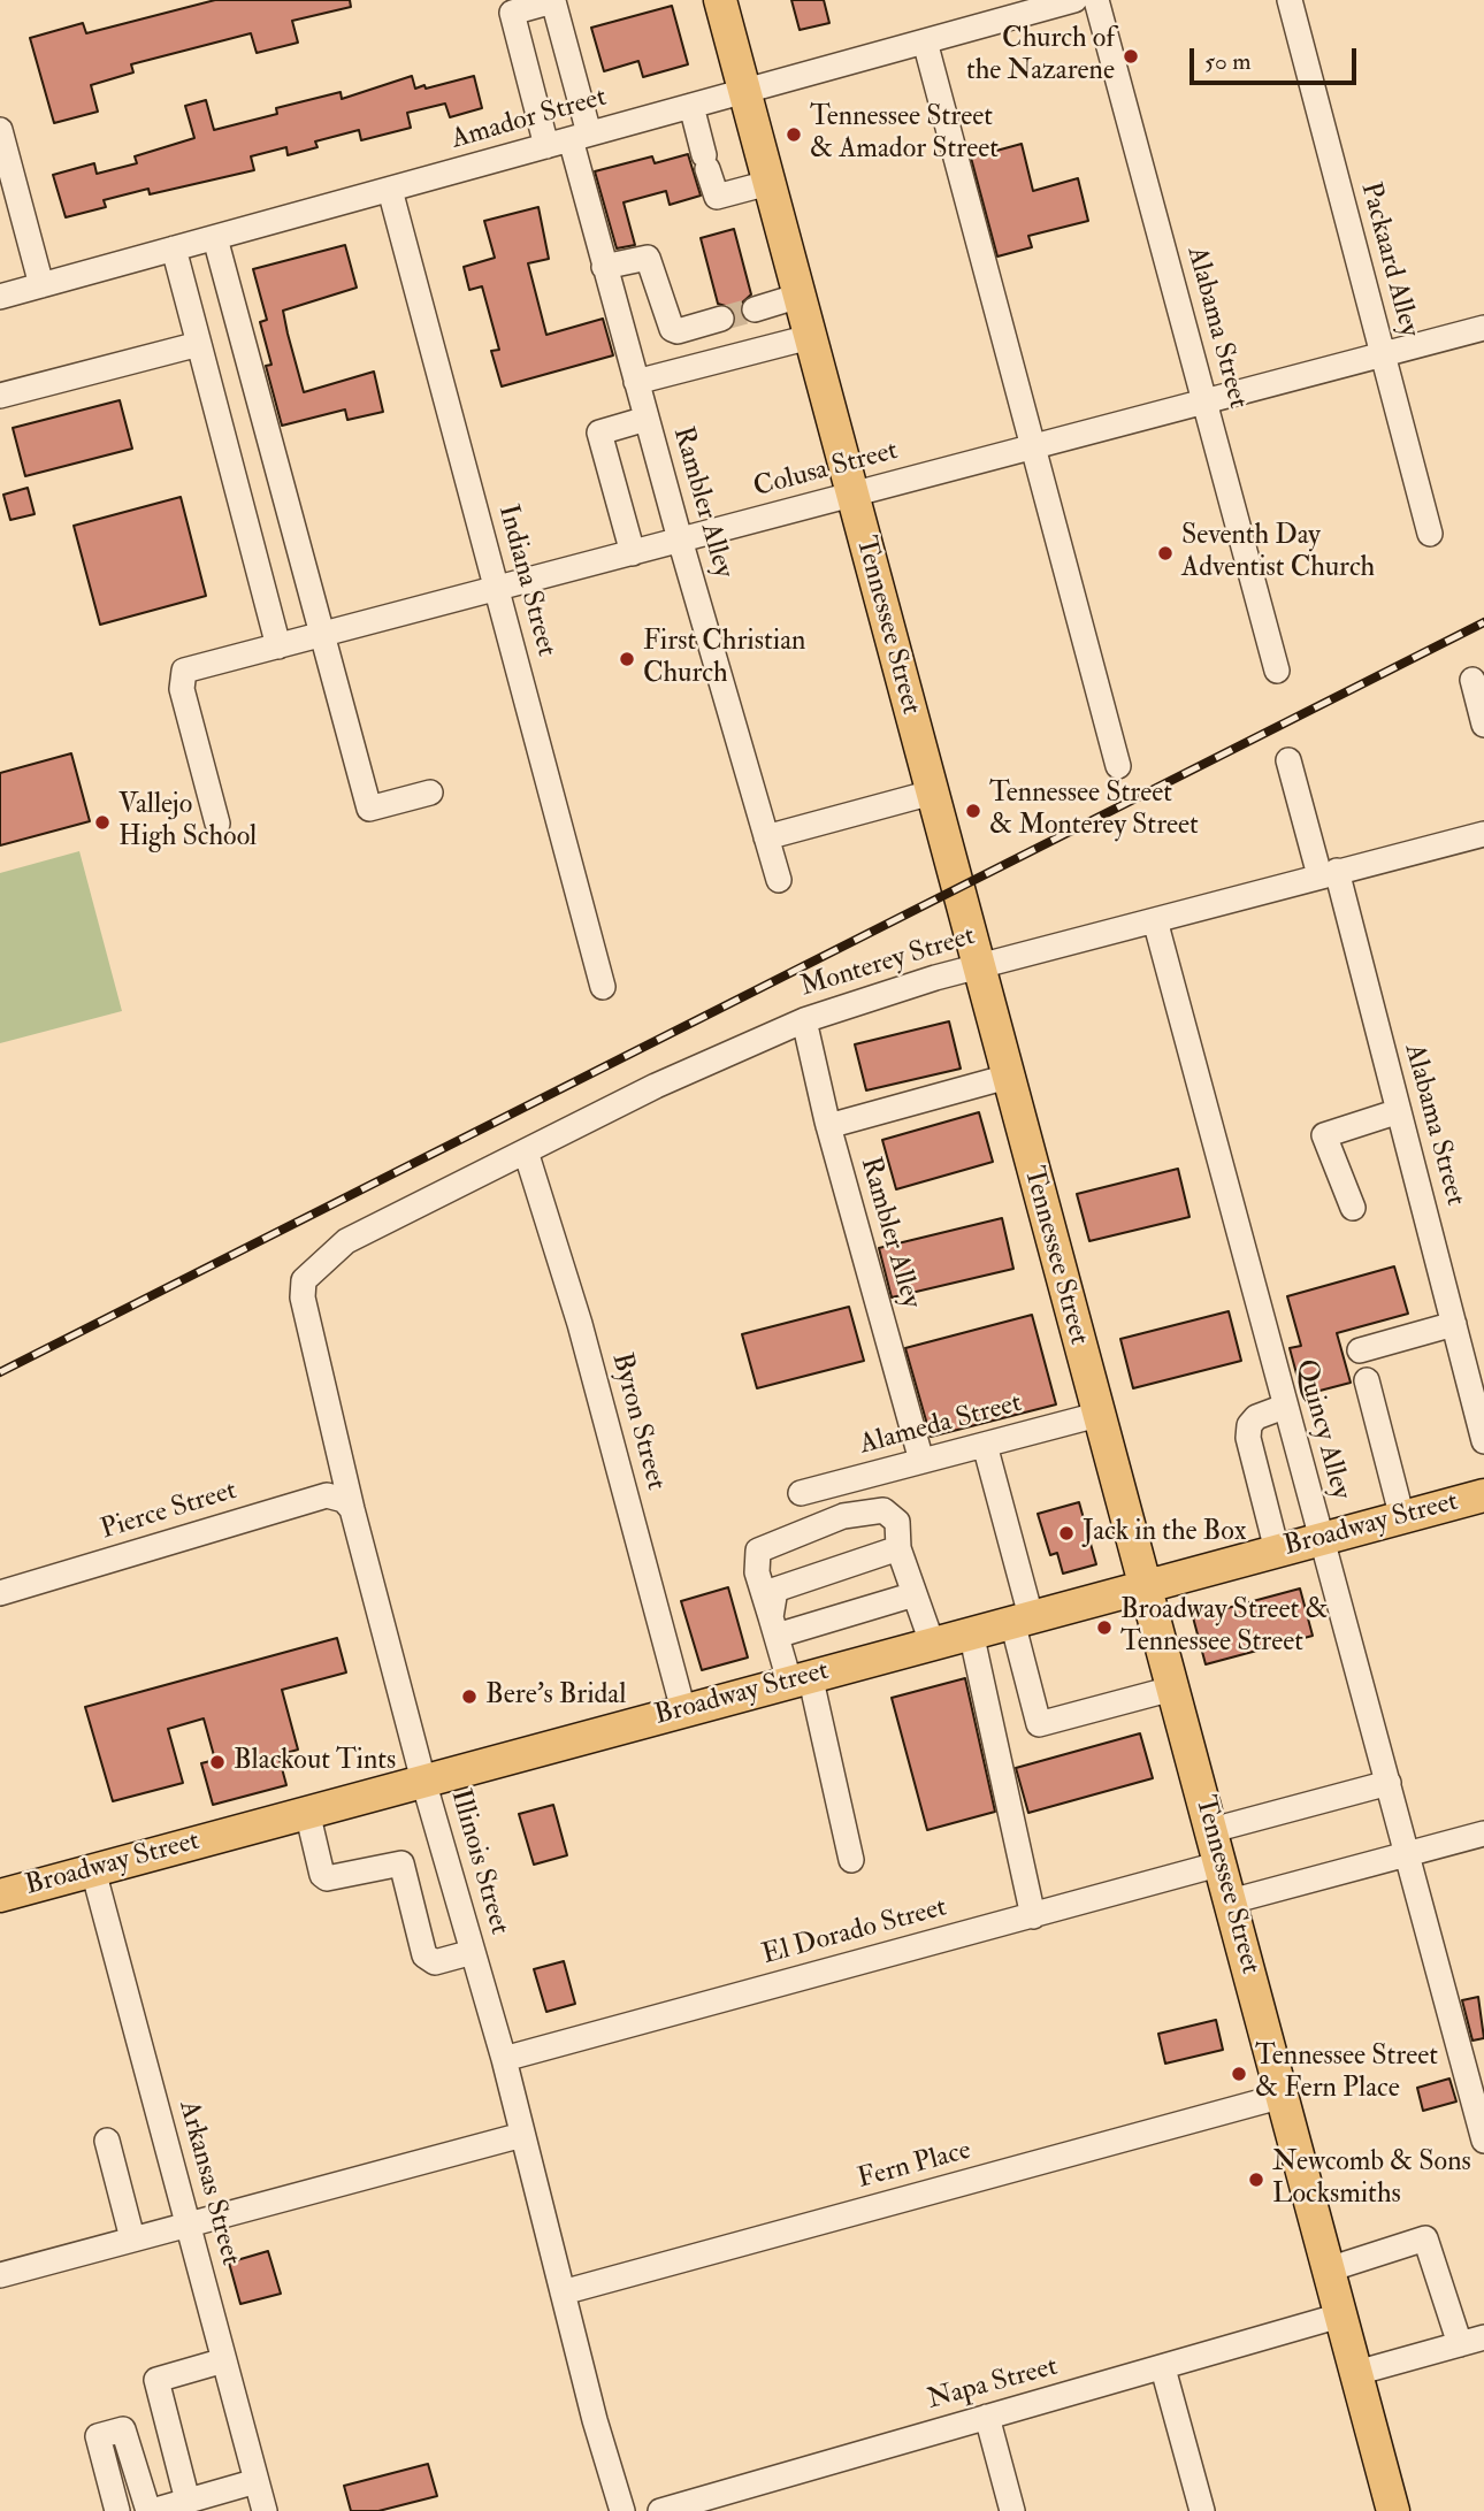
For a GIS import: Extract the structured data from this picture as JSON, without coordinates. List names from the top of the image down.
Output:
{
  "streets": {
    "main road": ["Tennessee Street", "Broadway Street"],
    "street": [
      "Amador Street",
      "Packaard Alley",
      "Alabama Street",
      "Colusa Street",
      "Rambler Alley",
      "Indiana Street",
      "Monterey Street",
      "Byron Street",
      "Alameda Street",
      "Quincy Alley",
      "Pierce Street",
      "Illinois Street",
      "El Dorado Street",
      "Fern Place",
      "Arkansas Street",
      "Napa Street"
    ]
  },
  "crossings": [
    ["Amador Street", "Rambler Alley"],
    ["Amador Street", "Indiana Street"],
    ["Amador Street", "Tennessee Street"],
    ["Packaard Alley", "Colusa Street"],
    ["Alabama Street", "Colusa Street"],
    ["Alabama Street", "Monterey Street"],
    ["Colusa Street", "Rambler Alley"],
    ["Colusa Street", "Indiana Street"],
    ["Colusa Street", "Tennessee Street"],
    ["Rambler Alley", "Monterey Street"],
    ["Rambler Alley", "Alameda Street"],
    ["Tennessee Street", "Monterey Street"],
    ["Tennessee Street", "Alameda Street"],
    ["Tennessee Street", "Broadway Street"],
    ["Tennessee Street", "El Dorado Street"],
    ["Tennessee Street", "Fern Place"],
    ["Tennessee Street", "Napa Street"],
    ["Monterey Street", "Byron Street"],
    ["Monterey Street", "Quincy Alley"],
    ["Monterey Street", "Illinois Street"],
    ["Byron Street", "Broadway Street"],
    ["Quincy Alley", "Broadway Street"],
    ["Pierce Street", "Illinois Street"],
    ["Broadway Street", "Illinois Street"],
    ["Broadway Street", "Arkansas Street"],
    ["Illinois Street", "El Dorado Street"],
    ["Illinois Street", "Fern Place"]
  ],
  "places": [
    "Church of the Nazarene",
    "Tennessee Street & Amador Street",
    "Seventh Day Adventist Church",
    "First Christian Church",
    "Tennessee Street & Monterey Street",
    "Vallejo High School",
    "Jack in the Box",
    "Broadway Street & Tennessee Street",
    "Bere's Bridal",
    "Blackout Tints",
    "Tennessee Street & Fern Place",
    "Newcomb & Sons Locksmiths"
  ],
  "scale_bar": "50 m"
}
